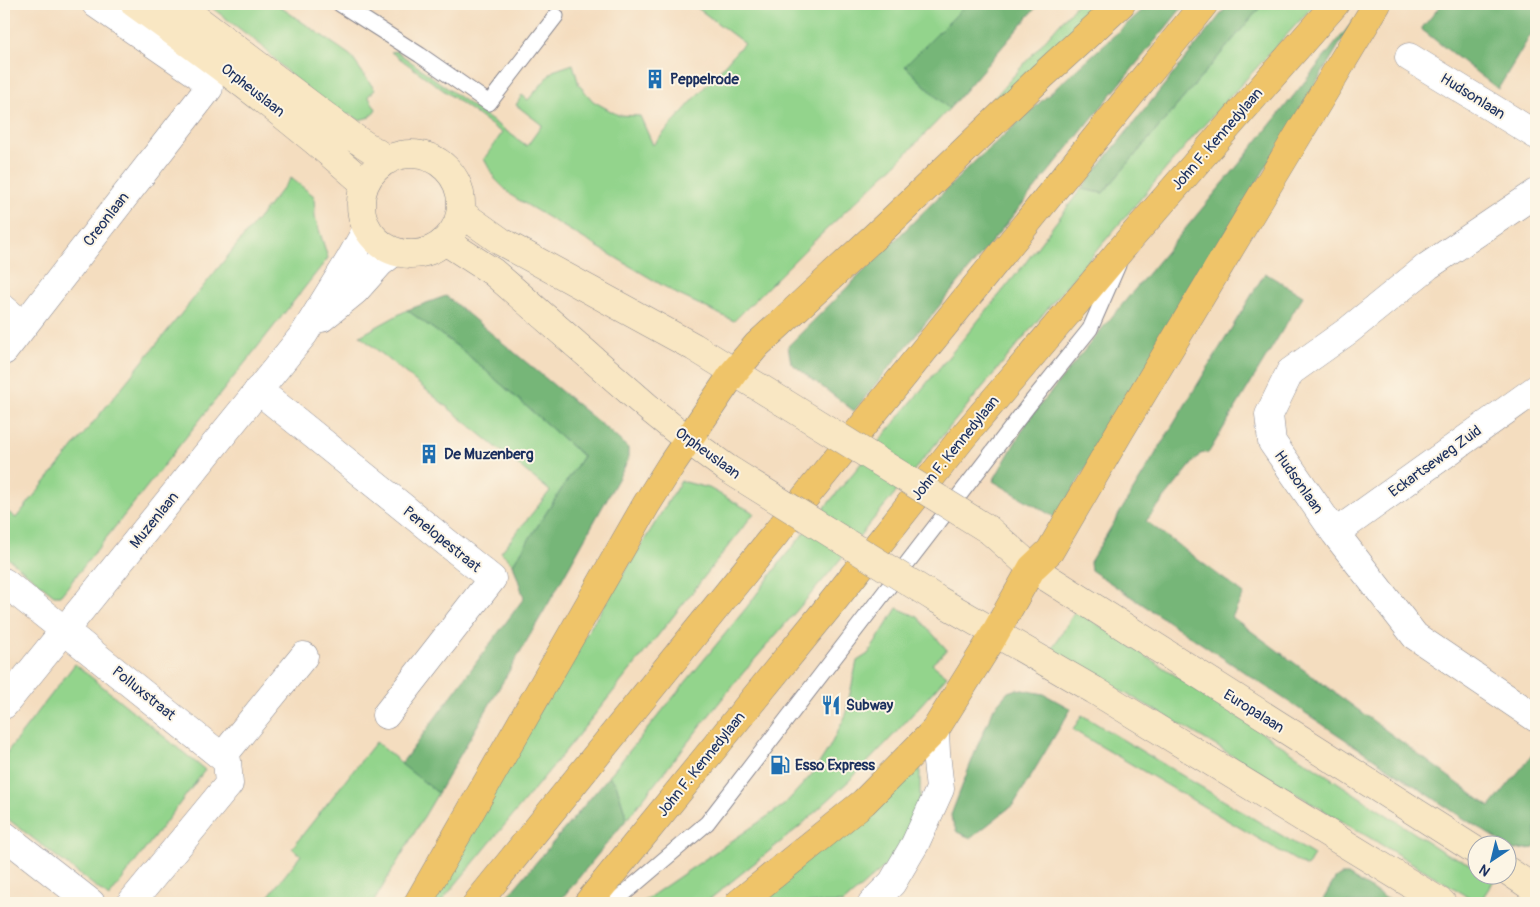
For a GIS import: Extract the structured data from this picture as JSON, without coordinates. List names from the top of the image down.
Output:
{
  "streets": {
    "main road": ["Orpheuslaan", "John F. Kennedylaan", "Europalaan"],
    "street": [
      "Hudsonlaan",
      "Creonlaan",
      "Eckartseweg Zuid",
      "Muzenlaan",
      "Penelopestraat",
      "Polluxstraat"
    ]
  },
  "crossings": [
    ["Orpheuslaan", "Creonlaan"],
    ["Orpheuslaan", "Muzenlaan"],
    ["Hudsonlaan", "Eckartseweg Zuid"],
    ["Muzenlaan", "Penelopestraat"],
    ["Muzenlaan", "Polluxstraat"]
  ],
  "places": {
    "building": ["Peppelrode", "De Muzenberg"],
    "restaurant": ["Subway"],
    "fuel station": ["Esso Express"]
  },
  "north": "bottom left"
}
